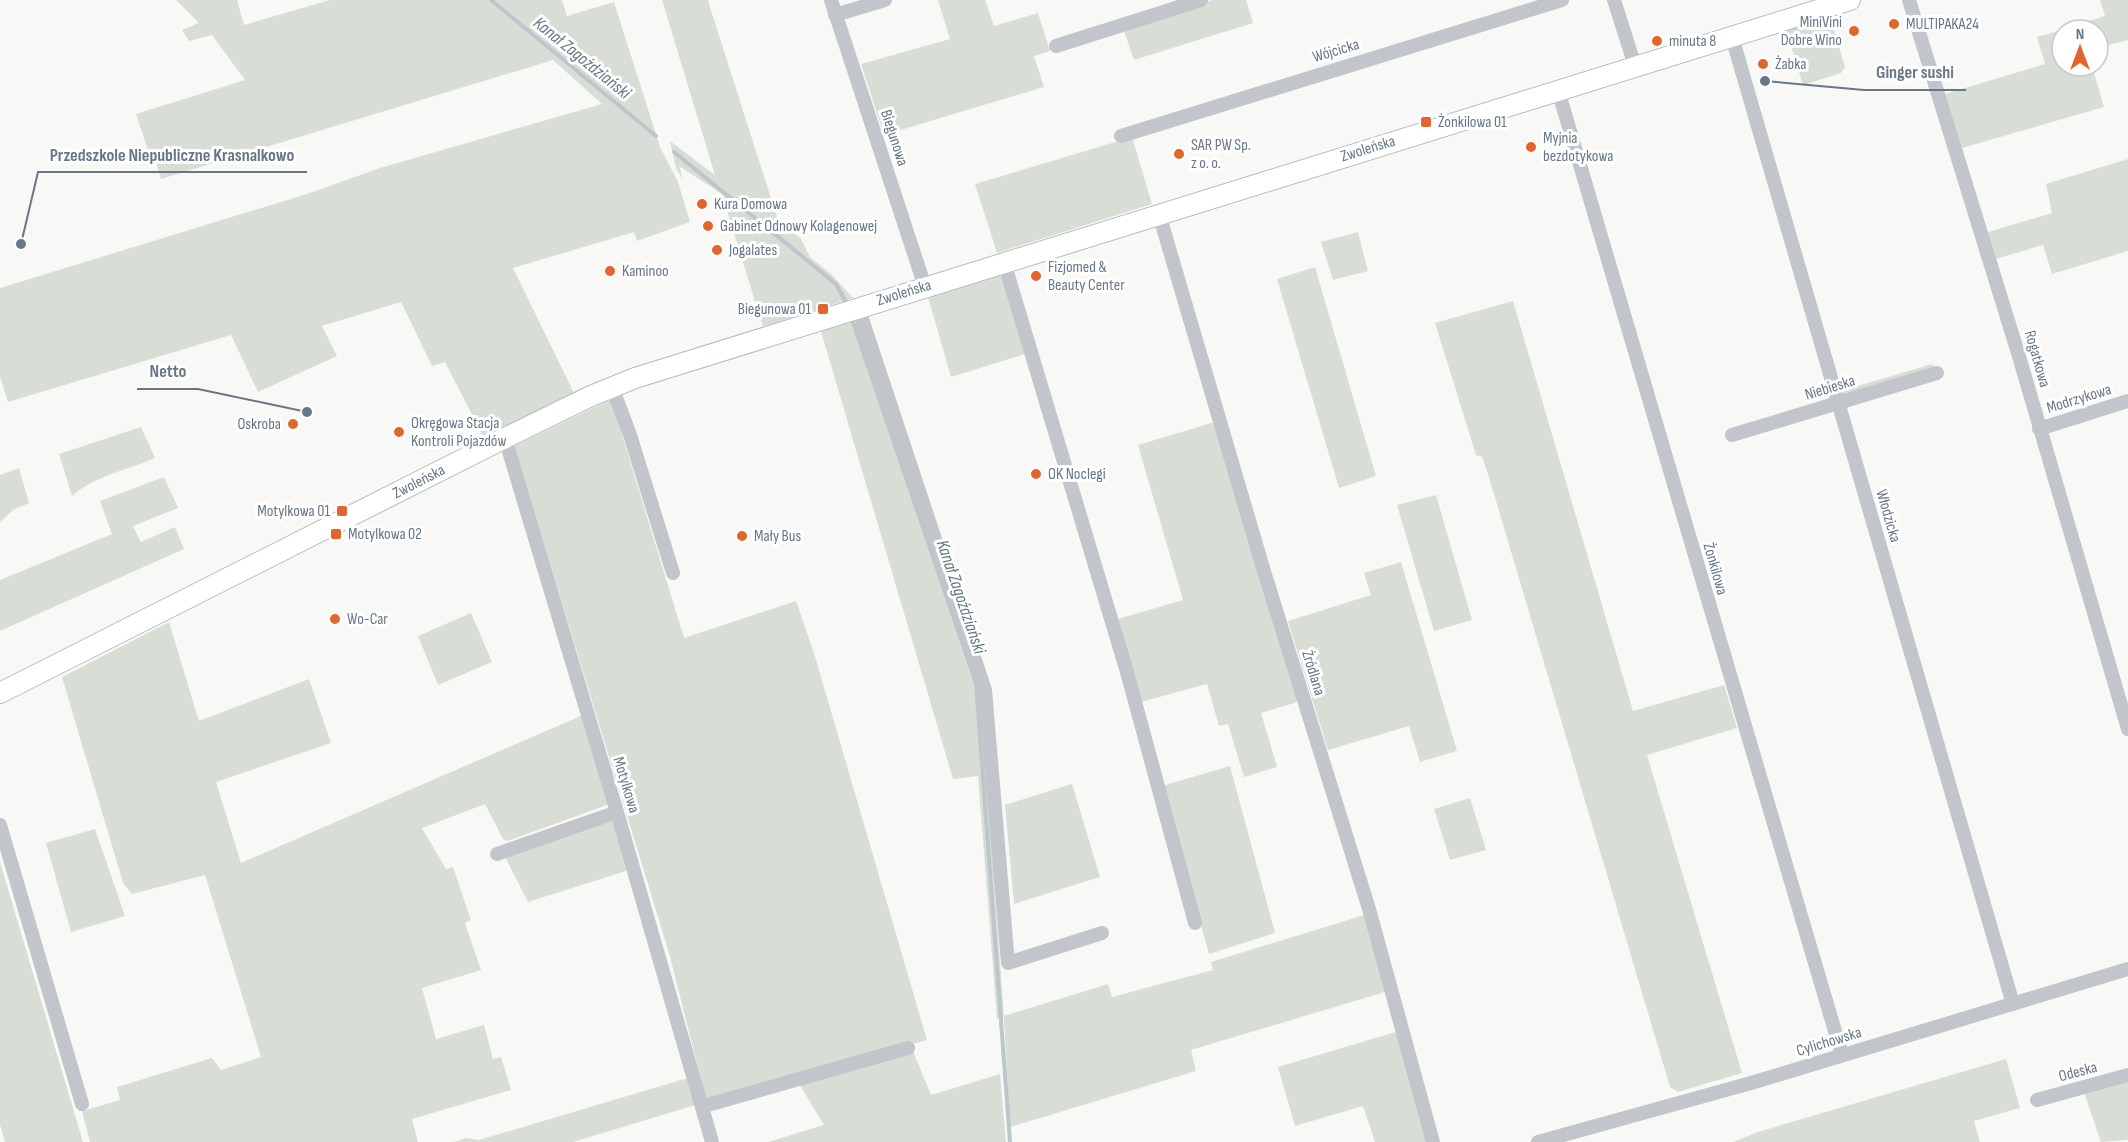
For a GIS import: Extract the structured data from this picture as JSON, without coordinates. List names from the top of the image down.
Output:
{
  "streets": {
    "street": [
      "Wójcicka",
      "Biegunowa",
      "Zwoleńska",
      "Rogatkowa",
      "Niebieska",
      "Modrzykowa",
      "Włodzicka",
      "Żonkilowa",
      "Źródlana",
      "Motylkowa",
      "Cylichowska",
      "Odeska"
    ]
  },
  "crossings": [
    ["Biegunowa", "Zwoleńska"],
    ["Zwoleńska", "Włodzicka"],
    ["Zwoleńska", "Żonkilowa"],
    ["Zwoleńska", "Źródlana"],
    ["Zwoleńska", "Motylkowa"],
    ["Rogatkowa", "Modrzykowa"],
    ["Niebieska", "Włodzicka"],
    ["Włodzicka", "Cylichowska"],
    ["Żonkilowa", "Cylichowska"]
  ],
  "water": ["Kanał Zagoździański"],
  "places": {
    "other": [
      "MULTIPAKA24",
      "MiniVini Dobre Wino",
      "minuta 8",
      "Żabka",
      "Ginger sushi",
      "Myjnia bezdotykowa",
      "SAR PW Sp. z o. o.",
      "Kura Domowa",
      "Gabinet Odnowy Kolagenowej",
      "Przedszkole Niepubliczne Krasnalkowo",
      "Jogalates",
      "Kaminoo",
      "Fizjomed & Beauty Center",
      "Netto",
      "Oskroba",
      "Okręgowa Stacja Kontroli Pojazdów",
      "OK Noclegi",
      "Mały Bus",
      "Wo-Car"
    ],
    "transit": [
      "Żonkilowa 01",
      "Biegunowa 01",
      "Motylkowa 01",
      "Motylkowa 02"
    ]
  },
  "north": "top"
}
